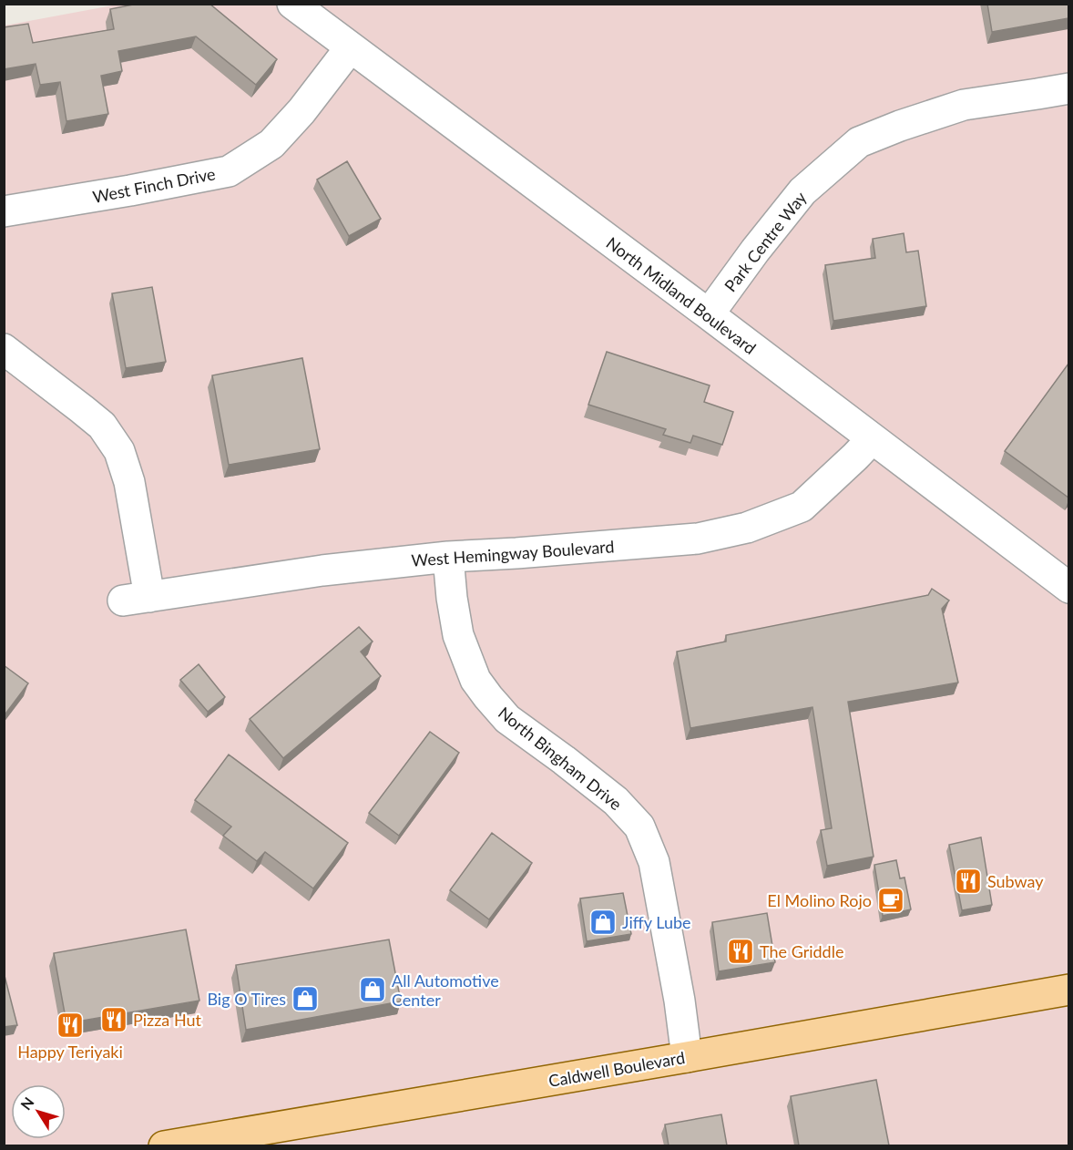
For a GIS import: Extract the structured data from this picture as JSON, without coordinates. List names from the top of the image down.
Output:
{
  "streets": {
    "main road": ["Caldwell Boulevard"],
    "street": [
      "West Finch Drive",
      "Park Centre Way",
      "North Midland Boulevard",
      "West Hemingway Boulevard",
      "North Bingham Drive"
    ]
  },
  "crossings": [
    ["West Finch Drive", "North Midland Boulevard"],
    ["Park Centre Way", "North Midland Boulevard"],
    ["North Midland Boulevard", "West Hemingway Boulevard"],
    ["West Hemingway Boulevard", "North Bingham Drive"],
    ["North Bingham Drive", "Caldwell Boulevard"]
  ],
  "places": {
    "restaurant": [
      "Subway",
      "The Griddle",
      "Pizza Hut",
      "Happy Teriyaki"
    ],
    "cafe": ["El Molino Rojo"],
    "shop": ["Jiffy Lube", "All Automotive Center", "Big O Tires"]
  },
  "north": "top left"
}
